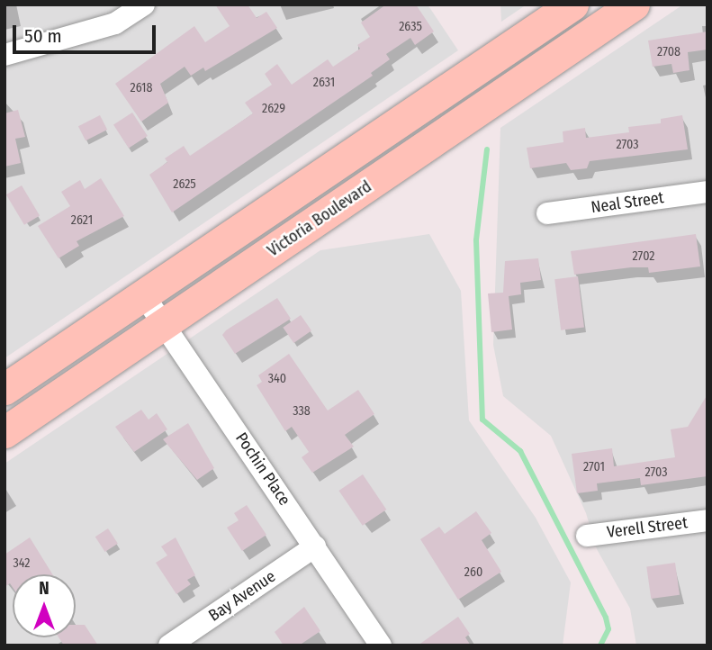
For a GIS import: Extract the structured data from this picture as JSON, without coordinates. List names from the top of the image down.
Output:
{
  "streets": {
    "main road": ["Victoria Boulevard"],
    "street": [
      "Neal Street",
      "Pochin Place",
      "Verell Street",
      "Bay Avenue"
    ]
  },
  "crossings": [
    ["Victoria Boulevard", "Pochin Place"],
    ["Pochin Place", "Bay Avenue"]
  ],
  "house_numbers": [
    "2635",
    "2708",
    "2631",
    "2618",
    "2629",
    "2703",
    "2625",
    "2621",
    "2702",
    "340",
    "338",
    "2701",
    "2703",
    "342",
    "260"
  ],
  "scale_bar": "50 m",
  "north": "top"
}
